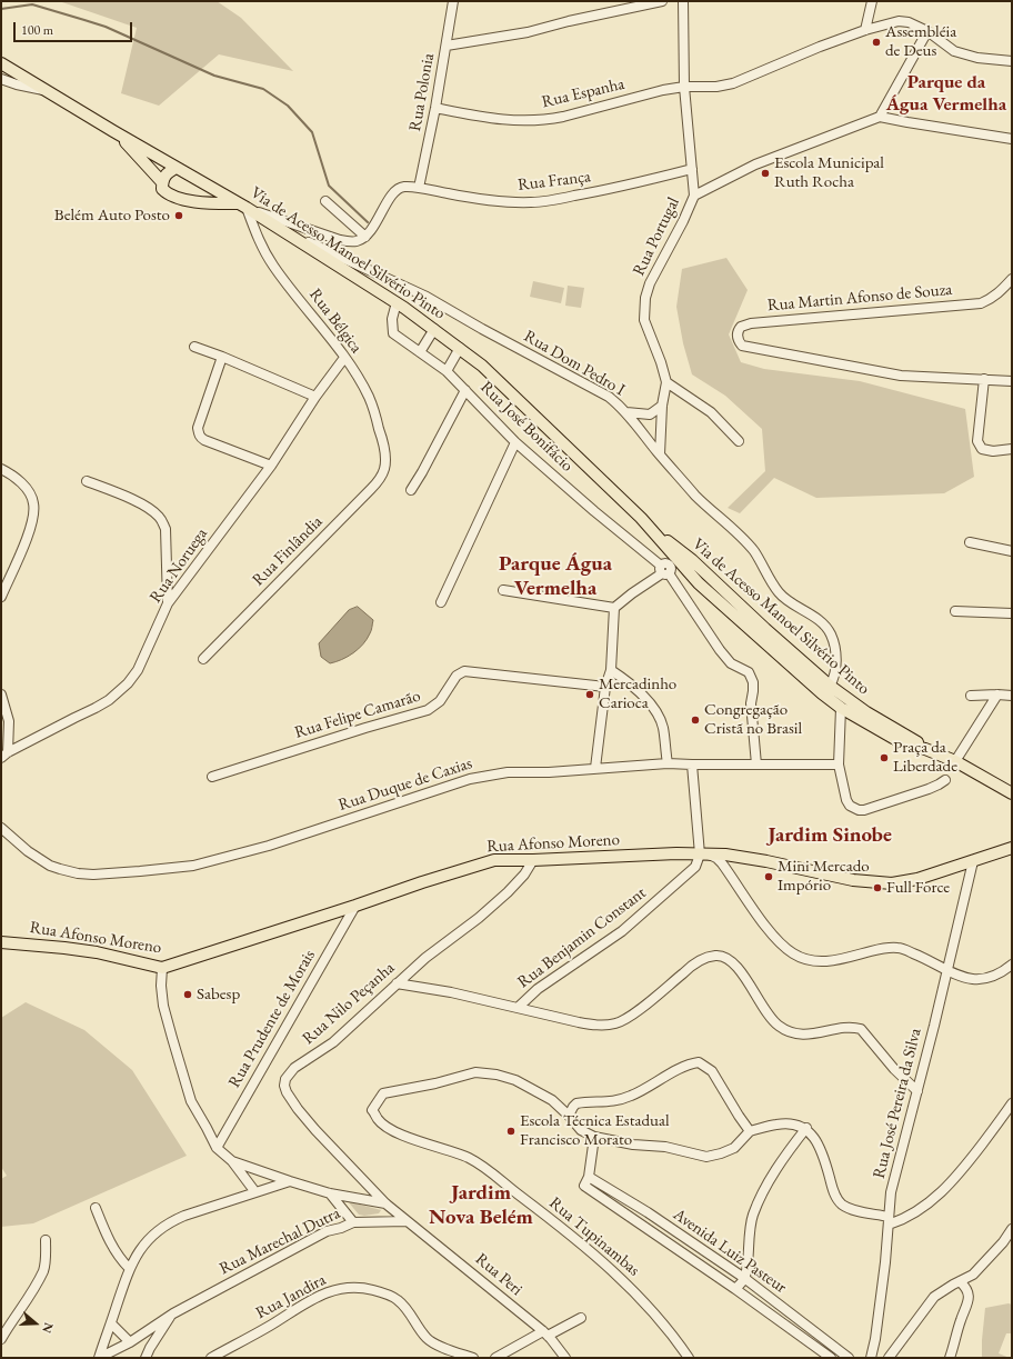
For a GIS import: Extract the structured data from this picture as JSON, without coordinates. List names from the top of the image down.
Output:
{
  "streets": {
    "main road": ["Via de Acesso Manoel Silvério Pinto", "Rua Afonso Moreno"],
    "street": [
      "Rua Polonia",
      "Rua Espanha",
      "Rua França",
      "Rua Portugal",
      "Rua Martin Afonso de Souza",
      "Rua Bélgica",
      "Rua Dom Pedro I",
      "Rua José Bonifácio",
      "Rua Finlândia",
      "Rua Noruega",
      "Rua Felipe Camarão",
      "Rua Duque de Caxias",
      "Rua Benjamin Constant",
      "Rua Nilo Peçanha",
      "Rua Prudente de Morais",
      "Rua José Pereira da Silva",
      "Rua Tupinambas",
      "Rua Marechal Dutra",
      "Avenida Luiz Pasteur",
      "Rua Peri",
      "Rua Jandira"
    ]
  },
  "crossings": [
    ["Rua Polonia", "Rua Espanha"],
    ["Rua Polonia", "Rua França"],
    ["Rua Espanha", "Rua Portugal"],
    ["Rua França", "Rua Portugal"],
    ["Rua Portugal", "Rua Dom Pedro I"],
    ["Via de Acesso Manoel Silvério Pinto", "Rua Bélgica"],
    ["Via de Acesso Manoel Silvério Pinto", "Rua Dom Pedro I"],
    ["Via de Acesso Manoel Silvério Pinto", "Rua José Bonifácio"],
    ["Rua Bélgica", "Rua Finlândia"],
    ["Rua Bélgica", "Rua Noruega"],
    ["Rua José Bonifácio", "Rua Duque de Caxias"],
    ["Rua Afonso Moreno", "Rua Benjamin Constant"],
    ["Rua Afonso Moreno", "Rua Nilo Peçanha"],
    ["Rua Afonso Moreno", "Rua Prudente de Morais"],
    ["Rua Afonso Moreno", "Rua José Pereira da Silva"],
    ["Rua Nilo Peçanha", "Rua Marechal Dutra"],
    ["Rua Nilo Peçanha", "Rua Peri"],
    ["Rua Marechal Dutra", "Rua Peri"]
  ],
  "districts": [
    "Parque da Água Vermelha",
    "Parque Água Vermelha",
    "Jardim Sinobe",
    "Jardim Nova Belém"
  ],
  "places": [
    "Assembléia de Deus",
    "Escola Municipal Ruth Rocha",
    "Belém Auto Posto",
    "Mercadinho Carioca",
    "Congregação Cristã no Brasil",
    "Praça da Liberdade",
    "Mini Mercado Impório",
    "Full Force",
    "Sabesp",
    "Escola Técnica Estadual Francisco Morato"
  ],
  "scale_bar": "100 m",
  "north": "right"
}
